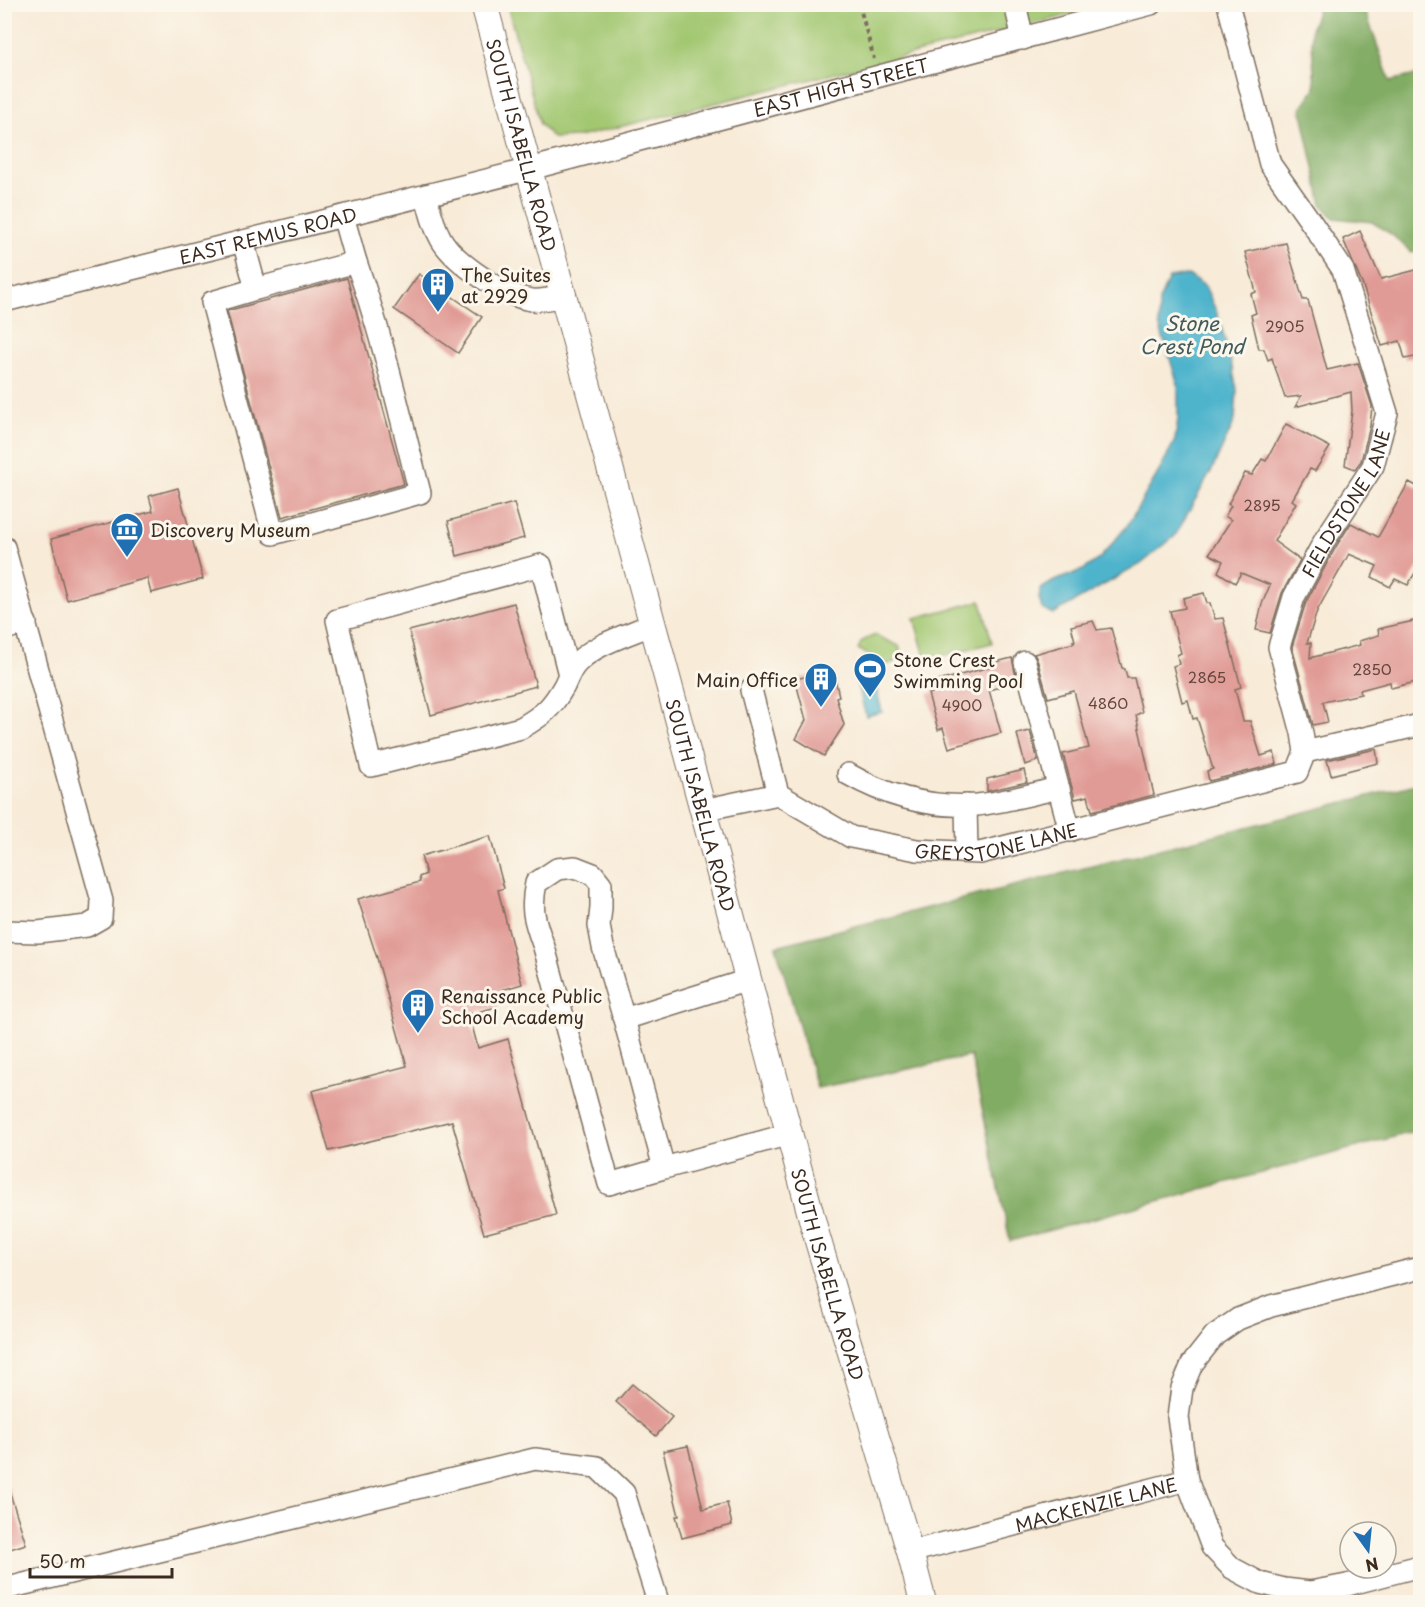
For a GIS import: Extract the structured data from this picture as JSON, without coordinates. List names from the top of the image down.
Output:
{
  "streets": {
    "main road": ["SOUTH ISABELLA ROAD"],
    "street": [
      "EAST HIGH STREET",
      "EAST REMUS ROAD",
      "FIELDSTONE LANE",
      "GREYSTONE LANE",
      "MACKENZIE LANE"
    ]
  },
  "crossings": [
    ["EAST HIGH STREET", "SOUTH ISABELLA ROAD"],
    ["EAST HIGH STREET", "EAST REMUS ROAD"],
    ["SOUTH ISABELLA ROAD", "EAST REMUS ROAD"],
    ["SOUTH ISABELLA ROAD", "MACKENZIE LANE"],
    ["FIELDSTONE LANE", "GREYSTONE LANE"]
  ],
  "water": ["Stone Crest Pond"],
  "places": {
    "building": ["The Suites at 2929", "Main Office", "Renaissance Public School Academy"],
    "museum": ["Discovery Museum"],
    "sports": ["Stone Crest Swimming Pool"]
  },
  "house_numbers": [
    "2905",
    "2895",
    "2850",
    "2865",
    "4860",
    "4900"
  ],
  "scale_bar": "50 m",
  "north": "bottom"
}
